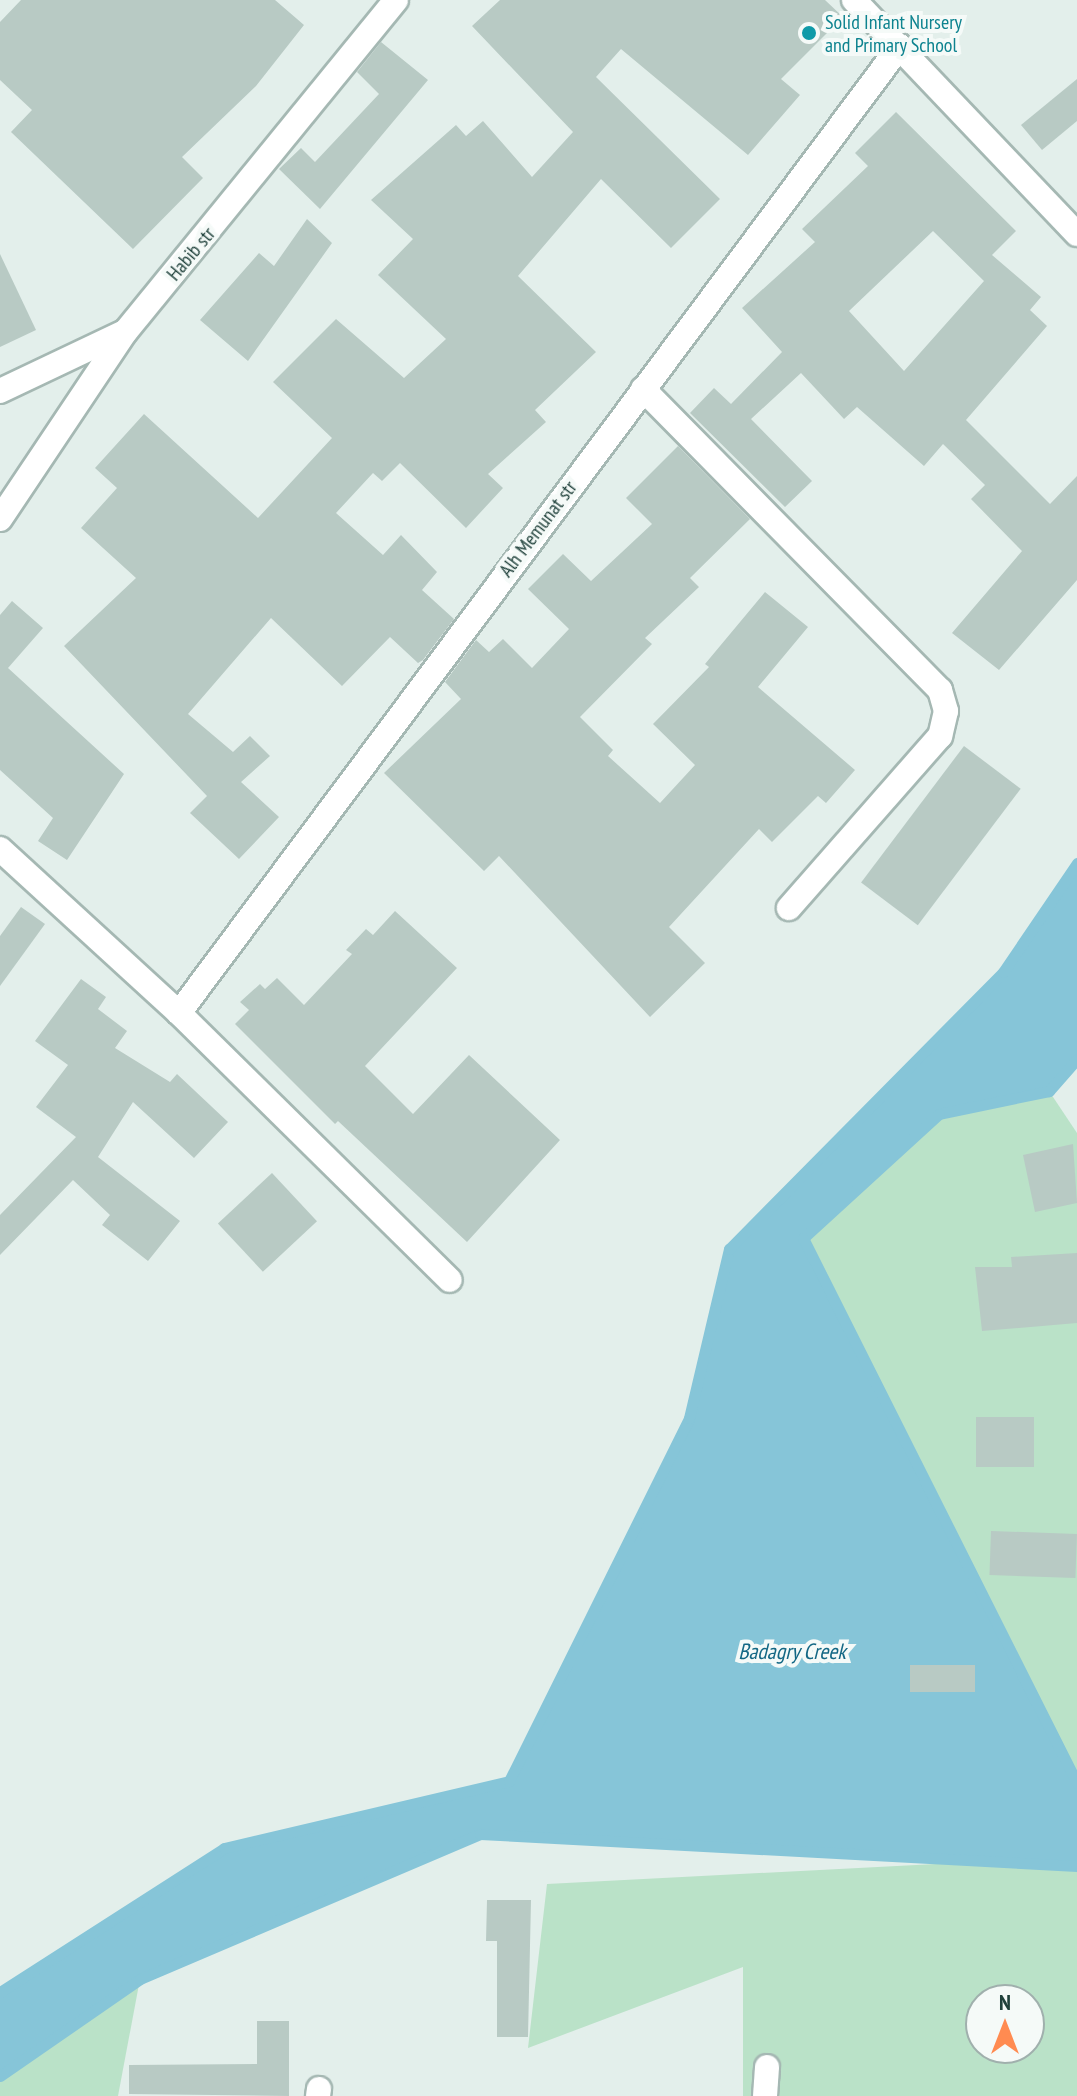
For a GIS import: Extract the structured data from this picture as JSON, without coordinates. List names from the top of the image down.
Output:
{
  "streets": {
    "street": ["Habib str", "Alh Memunat str"]
  },
  "water": ["Badagry Creek"],
  "places": ["Solid Infant Nursery and Primary School"],
  "north": "top"
}
